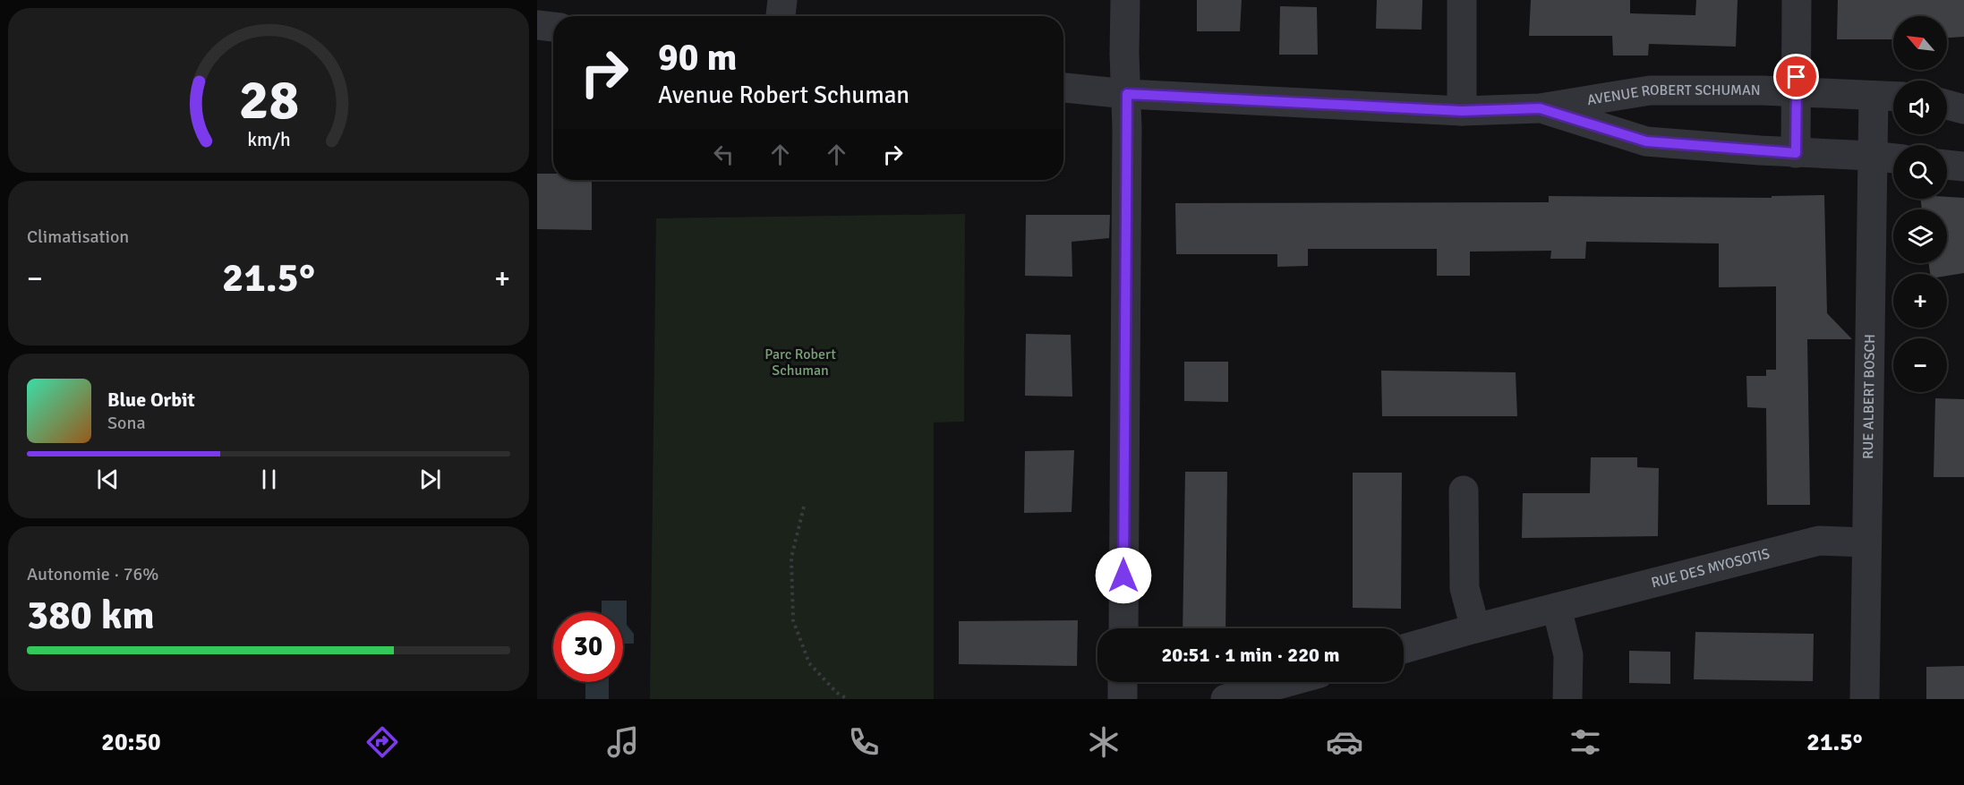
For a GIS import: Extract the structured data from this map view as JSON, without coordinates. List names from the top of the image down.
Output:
{
  "streets": {
    "street": ["AVENUE ROBERT SCHUMAN", "RUE ALBERT BOSCH", "RUE DES MYOSOTIS"]
  },
  "crossings": [
    ["AVENUE ROBERT SCHUMAN", "RUE ALBERT BOSCH"],
    ["RUE ALBERT BOSCH", "RUE DES MYOSOTIS"]
  ],
  "parks": ["Parc Robert Schuman"],
  "north": "top left",
  "page": {
    "map_buttons": ["+", "−"],
    "turn": ["90 m", "Avenue Robert Schuman"],
    "tile": [
      "Climatisation",
      ["Autonomie · 76%", "380 km"]
    ],
    "heat": ["−", "21.5°", "+"],
    "song": ["Blue Orbit", "Sona"],
    "limit": "30",
    "trip": "20:51 · 1 min · 220 m",
    "tabs": ["20:50", "21.5°"],
    "gauge": ["28", "km/h"]
  }
}
